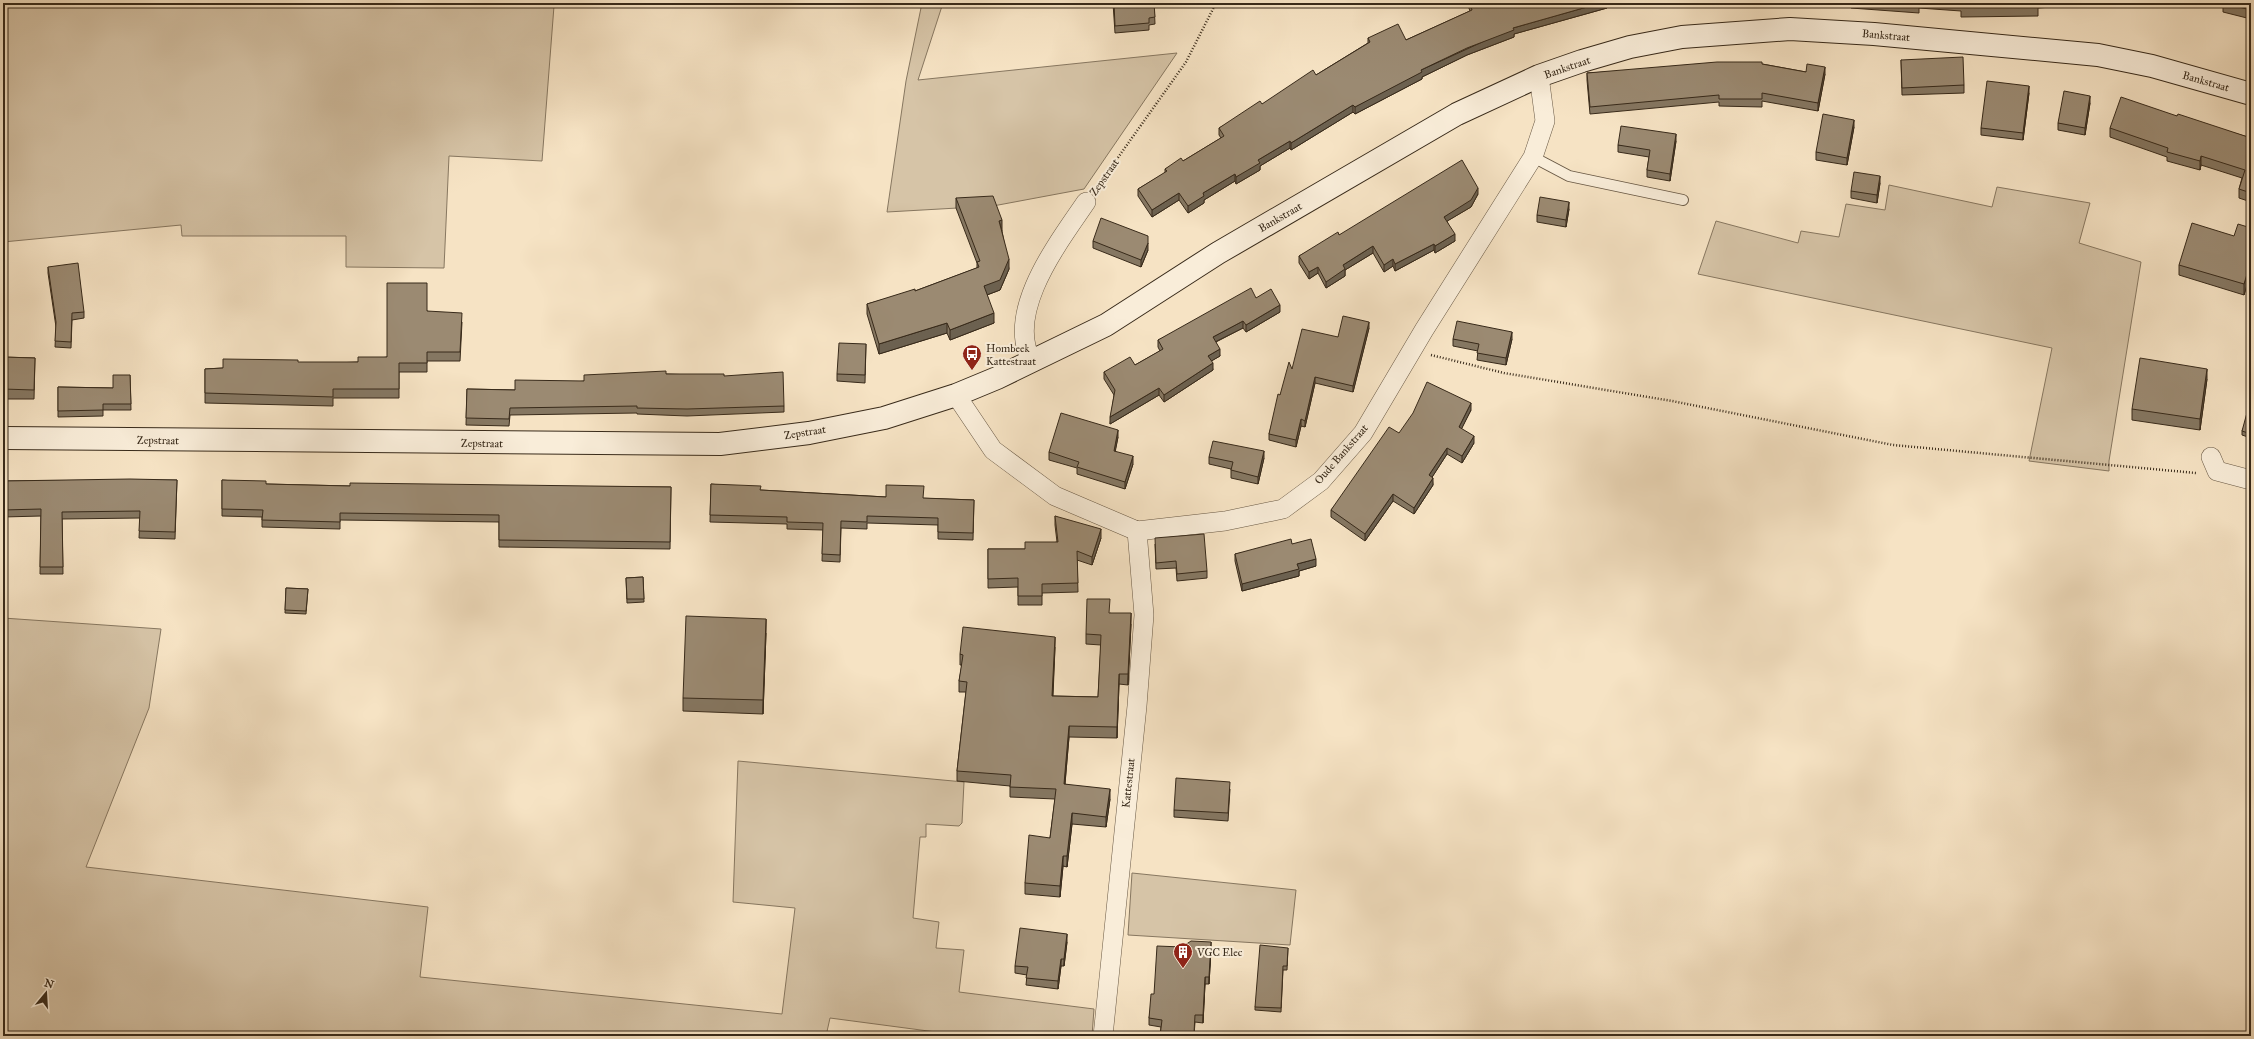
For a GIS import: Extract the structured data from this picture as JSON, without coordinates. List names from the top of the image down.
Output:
{
  "streets": {
    "street": [
      "Bankstraat",
      "Zepstraat",
      "Oude Bankstraat",
      "Kattestraat"
    ]
  },
  "crossings": [
    ["Bankstraat", "Zepstraat"],
    ["Bankstraat", "Oude Bankstraat"],
    ["Zepstraat", "Oude Bankstraat"],
    ["Oude Bankstraat", "Kattestraat"]
  ],
  "places": {
    "bus stop": ["Hombeek Kattestraat"],
    "building": ["VGC Elec"]
  },
  "north": "top"
}
